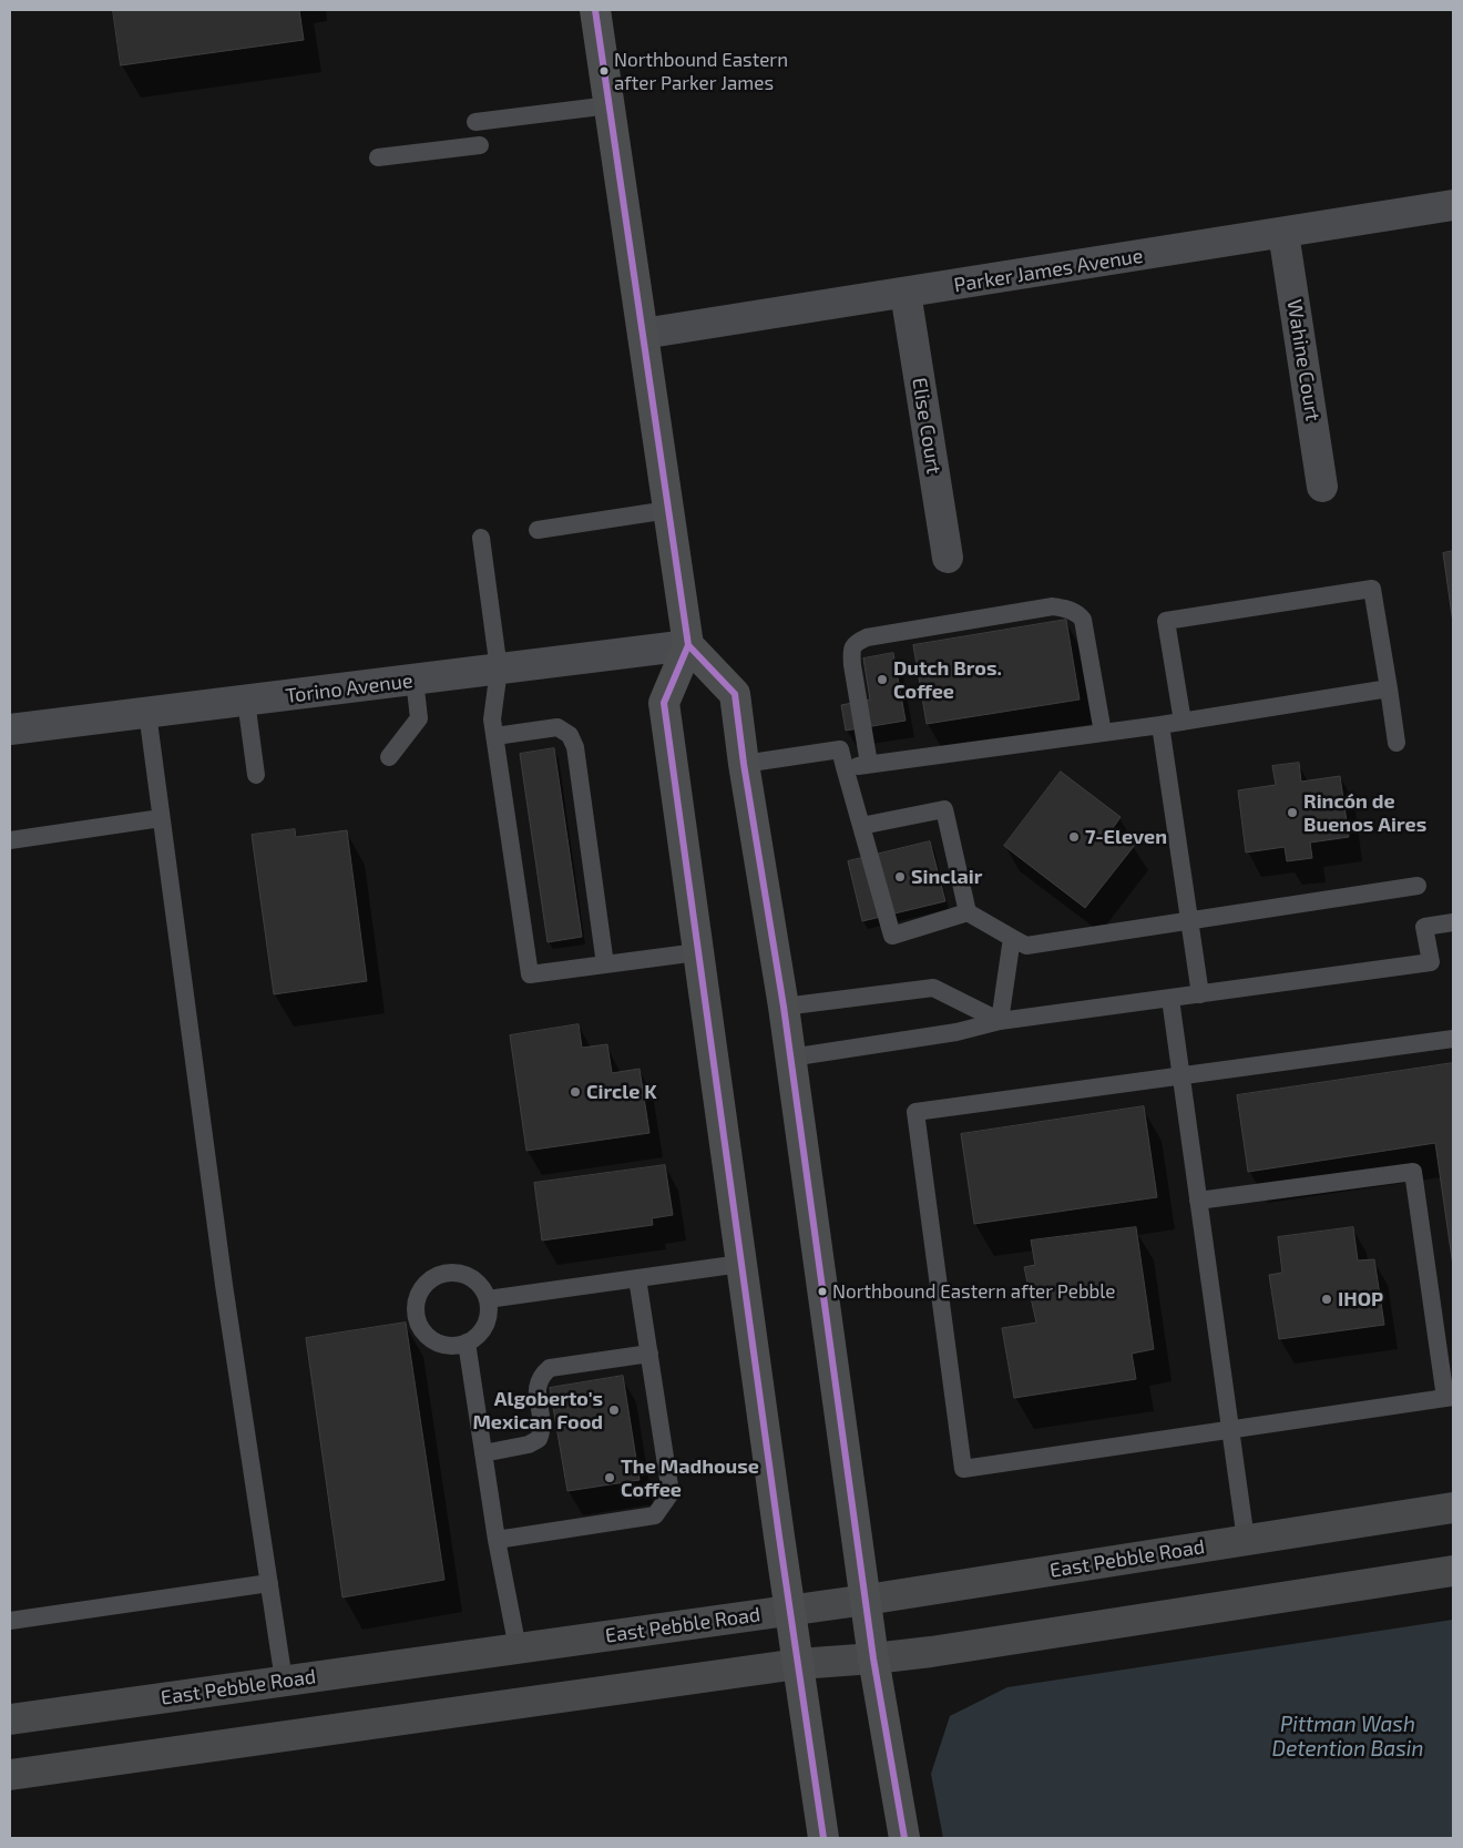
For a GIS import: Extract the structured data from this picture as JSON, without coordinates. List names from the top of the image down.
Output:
{
  "streets": {
    "main road": ["East Pebble Road"],
    "street": [
      "Parker James Avenue",
      "Wahine Court",
      "Elise Court",
      "Torino Avenue"
    ]
  },
  "crossings": [
    ["Parker James Avenue", "Wahine Court"],
    ["Parker James Avenue", "Elise Court"]
  ],
  "water": ["Pittman Wash Detention Basin"],
  "places": [
    "Northbound Eastern after Parker James",
    "Dutch Bros. Coffee",
    "Rincón de Buenos Aires",
    "7-Eleven",
    "Sinclair",
    "Circle K",
    "Northbound Eastern after Pebble",
    "IHOP",
    "Algoberto's Mexican Food",
    "The Madhouse Coffee"
  ]
}
